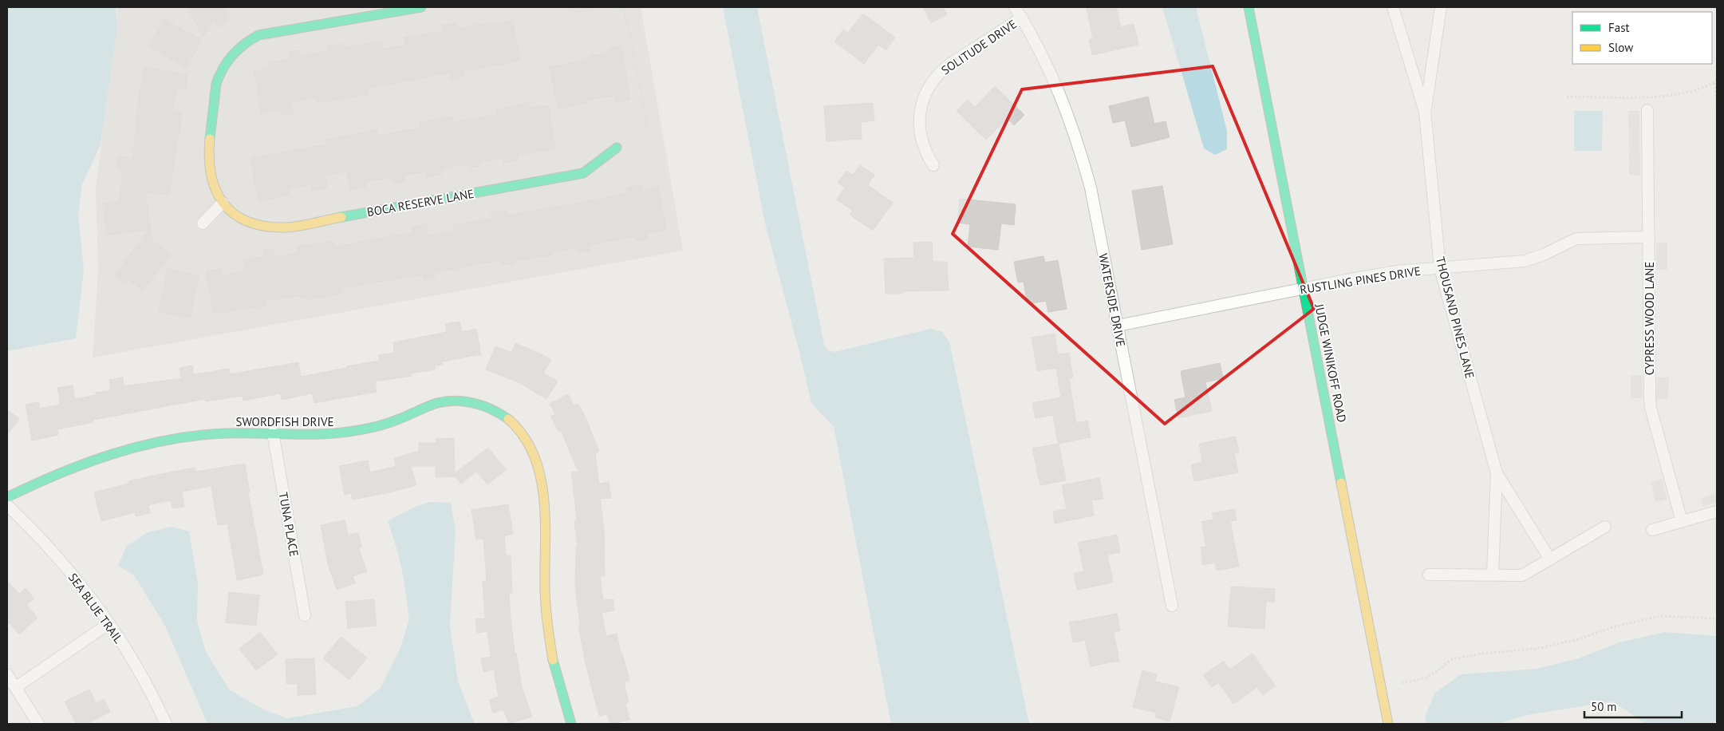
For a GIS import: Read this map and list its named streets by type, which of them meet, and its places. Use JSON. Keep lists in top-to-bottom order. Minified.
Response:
{"streets":{"street":["SOLITUDE DRIVE","BOCA RESERVE LANE","RUSTLING PINES DRIVE","WATERSIDE DRIVE","THOUSAND PINES LANE","CYPRESS WOOD LANE","JUDGE WINIKOFF ROAD","SWORDFISH DRIVE","TUNA PLACE","SEA BLUE TRAIL"]},"crossings":[["SOLITUDE DRIVE","WATERSIDE DRIVE"],["RUSTLING PINES DRIVE","WATERSIDE DRIVE"],["RUSTLING PINES DRIVE","THOUSAND PINES LANE"],["RUSTLING PINES DRIVE","CYPRESS WOOD LANE"],["RUSTLING PINES DRIVE","JUDGE WINIKOFF ROAD"],["SWORDFISH DRIVE","TUNA PLACE"]],"legend":["Fast","Slow"],"scale_bar":"50 m"}
